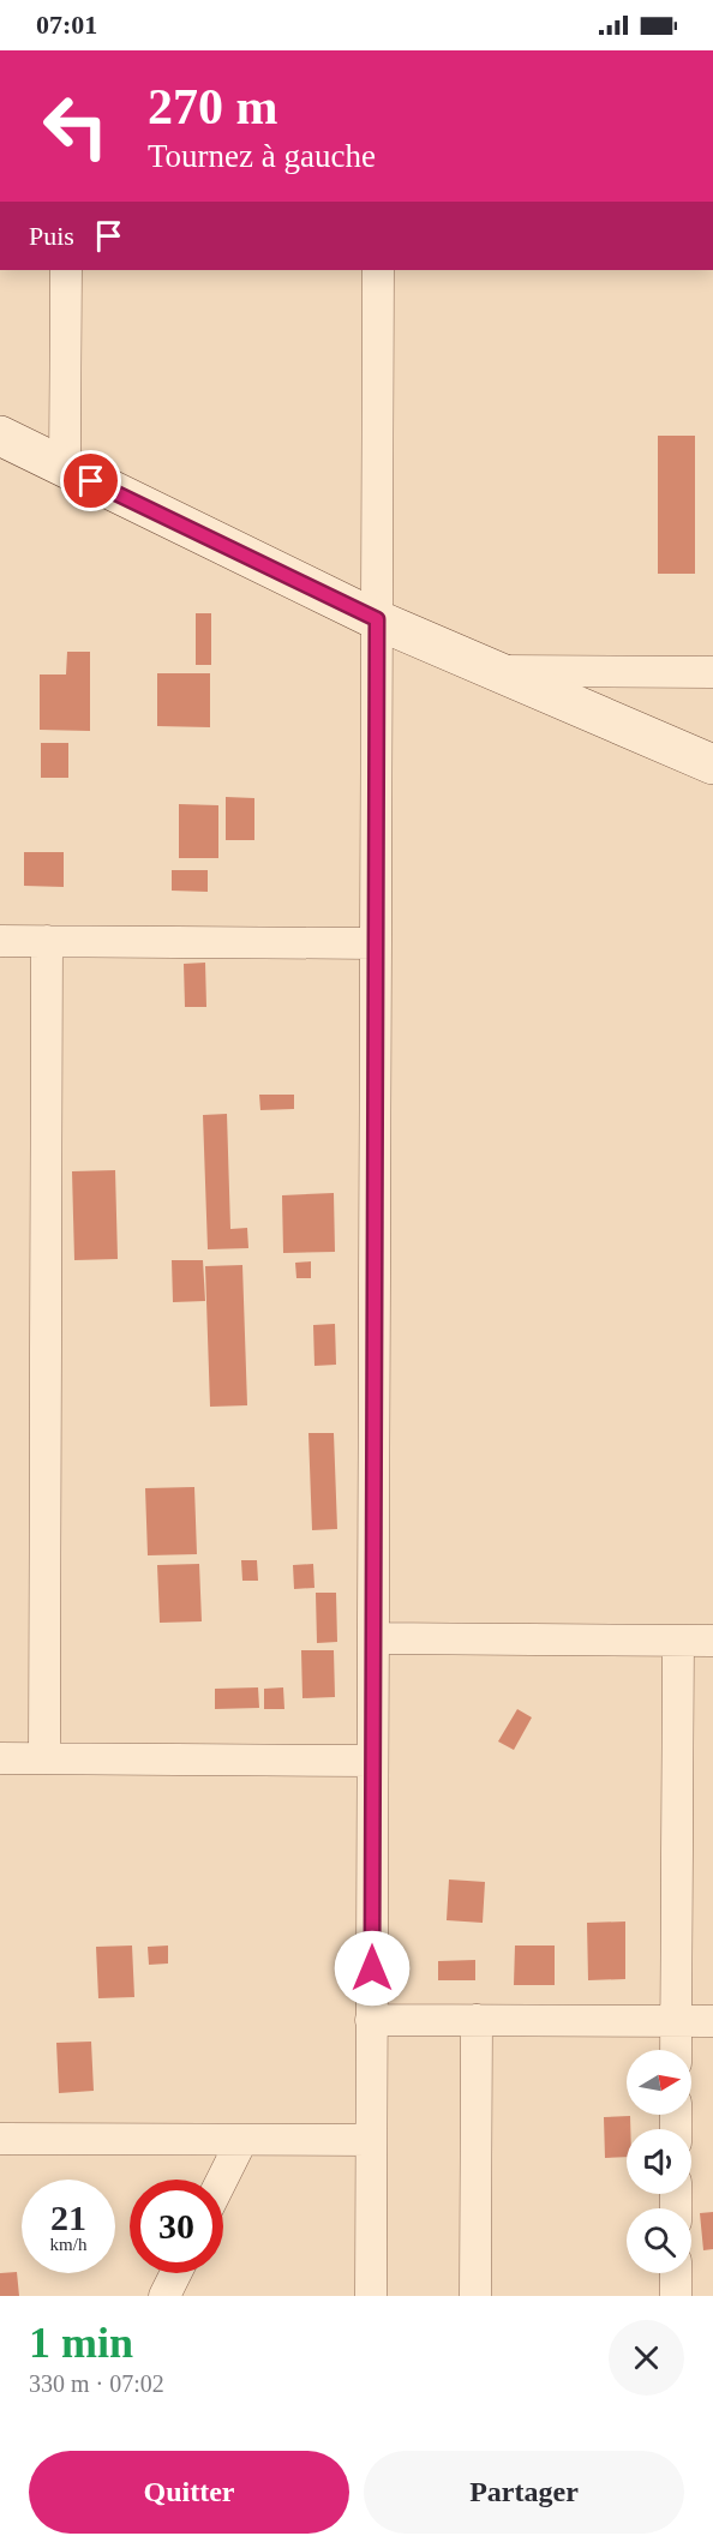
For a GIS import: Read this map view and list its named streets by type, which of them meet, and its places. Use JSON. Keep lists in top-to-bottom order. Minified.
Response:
{"north":"right","page":{"status":"07:01","turn":["270 m","Tournez à gauche"],"then":"Puis","speed":"21 km/h","limit":"30","heading":["1 min","330 m · 07:02"],"buttons":["Quitter","Partager"]}}
